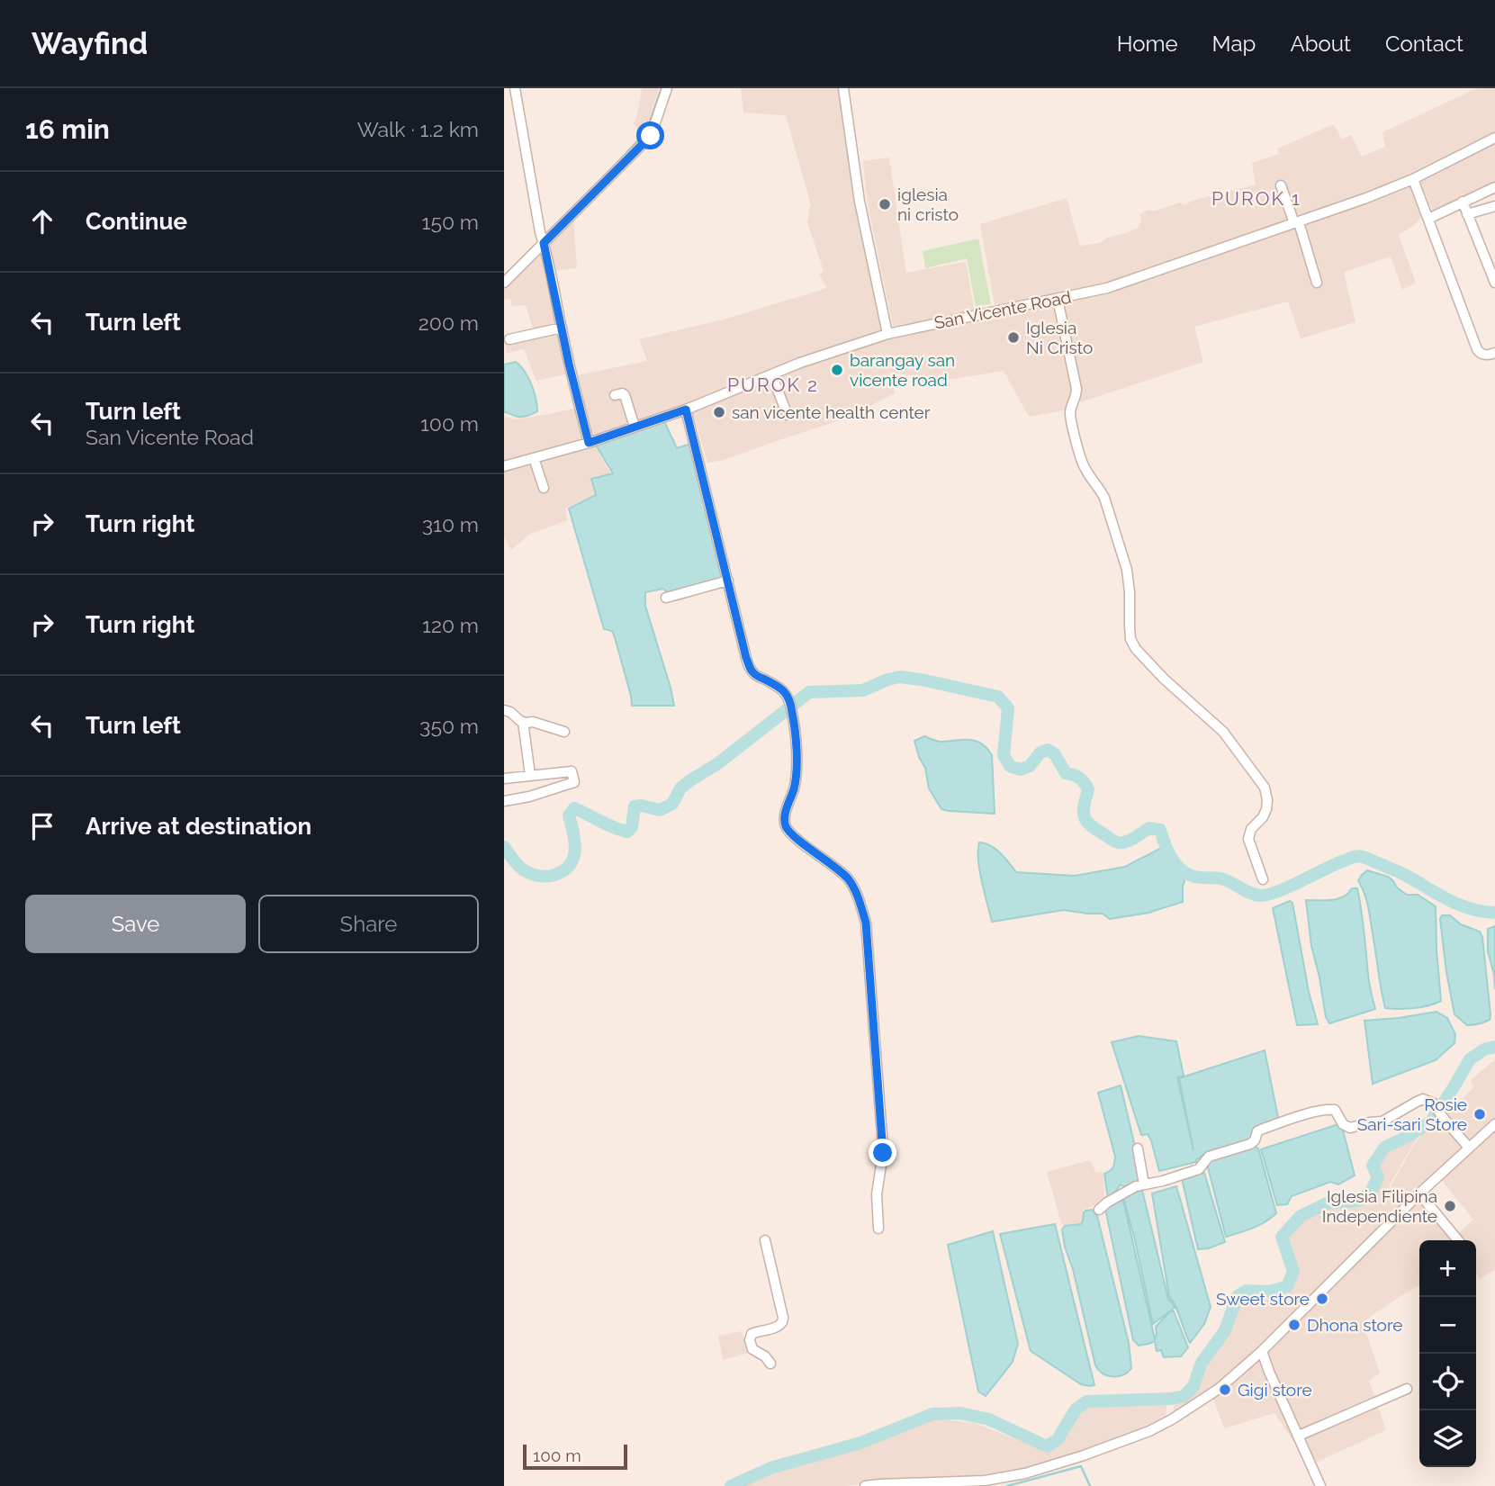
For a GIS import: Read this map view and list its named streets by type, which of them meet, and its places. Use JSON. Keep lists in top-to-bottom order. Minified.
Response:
{"streets":{"street":["San Vicente Road"]},"districts":["PUROK 1","PUROK 2"],"places":["iglesia ni cristo","Iglesia Ni Cristo","barangay san vicente road","san vicente health center","Rosie Sari-sari Store","Iglesia Filipina Independiente","Sweet store","Dhona store","Gigi store"],"scale_bar":"100 m","page":{"header":"Wayfind","nav":["Home","Map","About","Contact"],"heading":["16 min","Walk · 1.2 km"],"list":[["Continue","150 m"],["Turn left","200 m"],["Turn left","San Vicente Road","100 m"],["Turn right","310 m"],["Turn right","120 m"],["Turn left","350 m"],"Arrive at destination"],"buttons":["Save","Share"],"map_buttons":["+","−"],"scale":"100 m"}}
